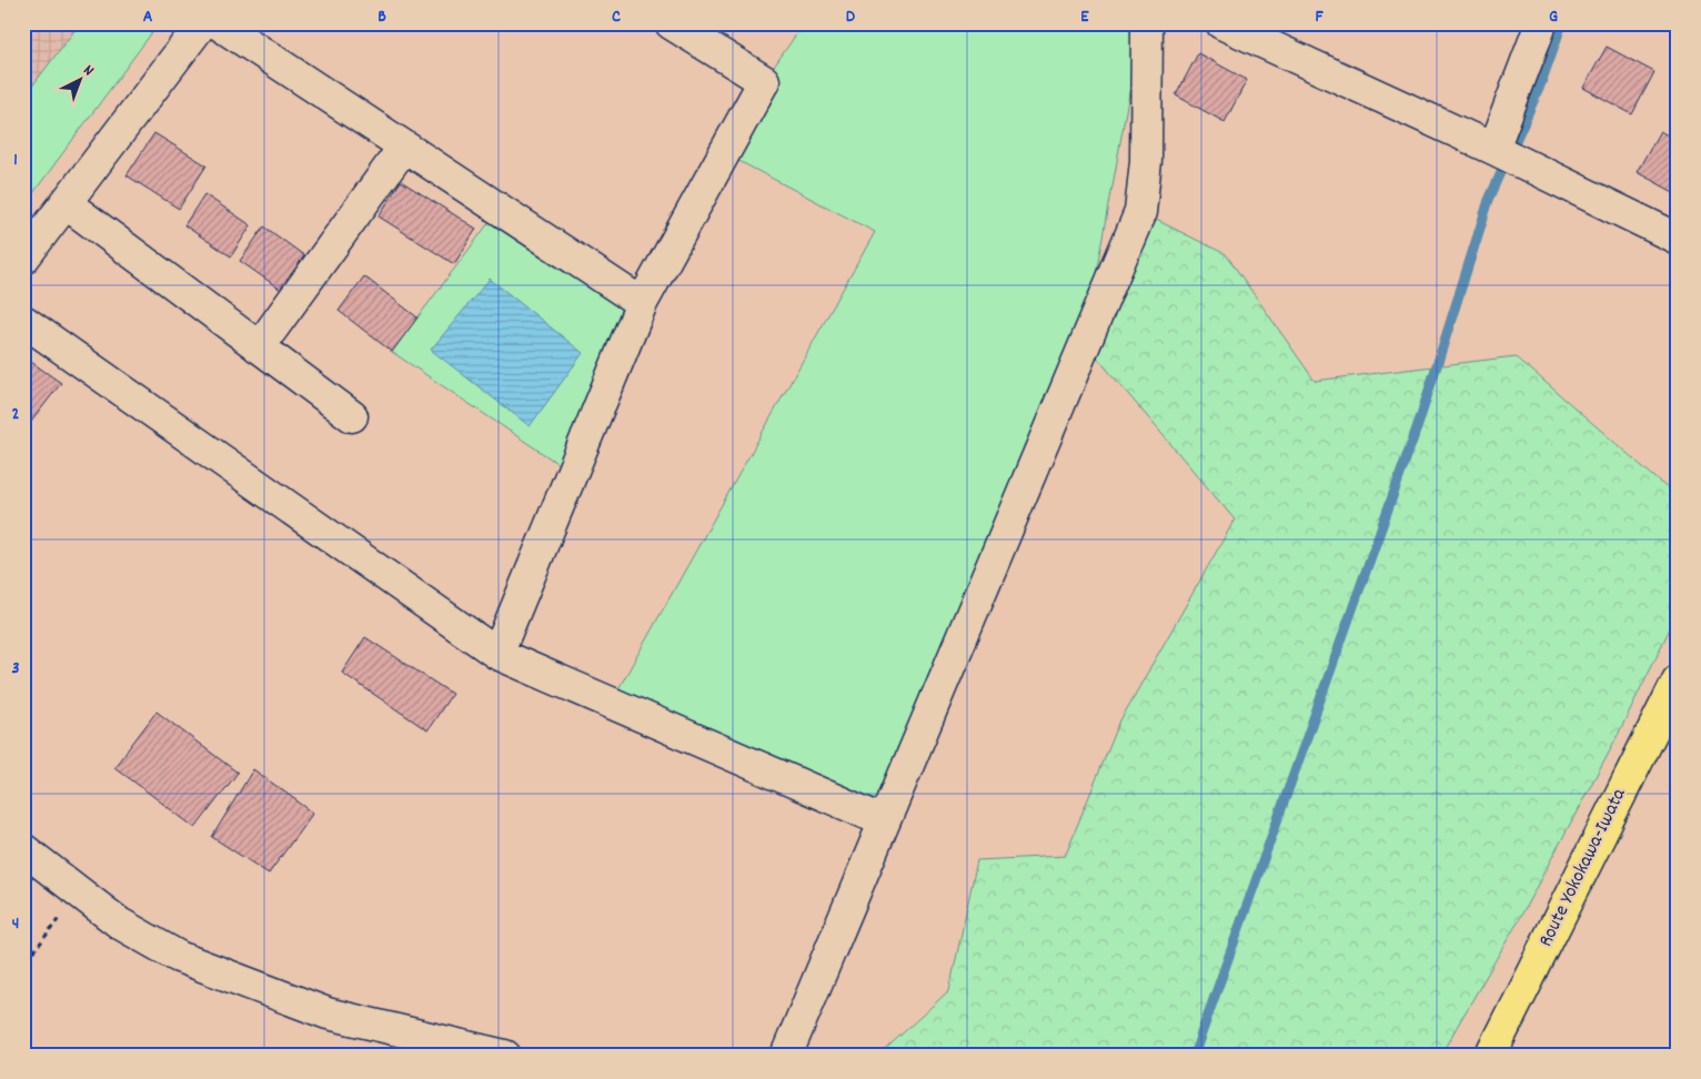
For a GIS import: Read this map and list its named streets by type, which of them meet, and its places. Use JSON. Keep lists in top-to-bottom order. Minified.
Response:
{"streets":{"main road":["Route Yokokawa-Iwata"]},"north":"top right","grid":{"columns":["A","B","C","D","E","F","G"],"rows":["1","2","3","4"]}}
